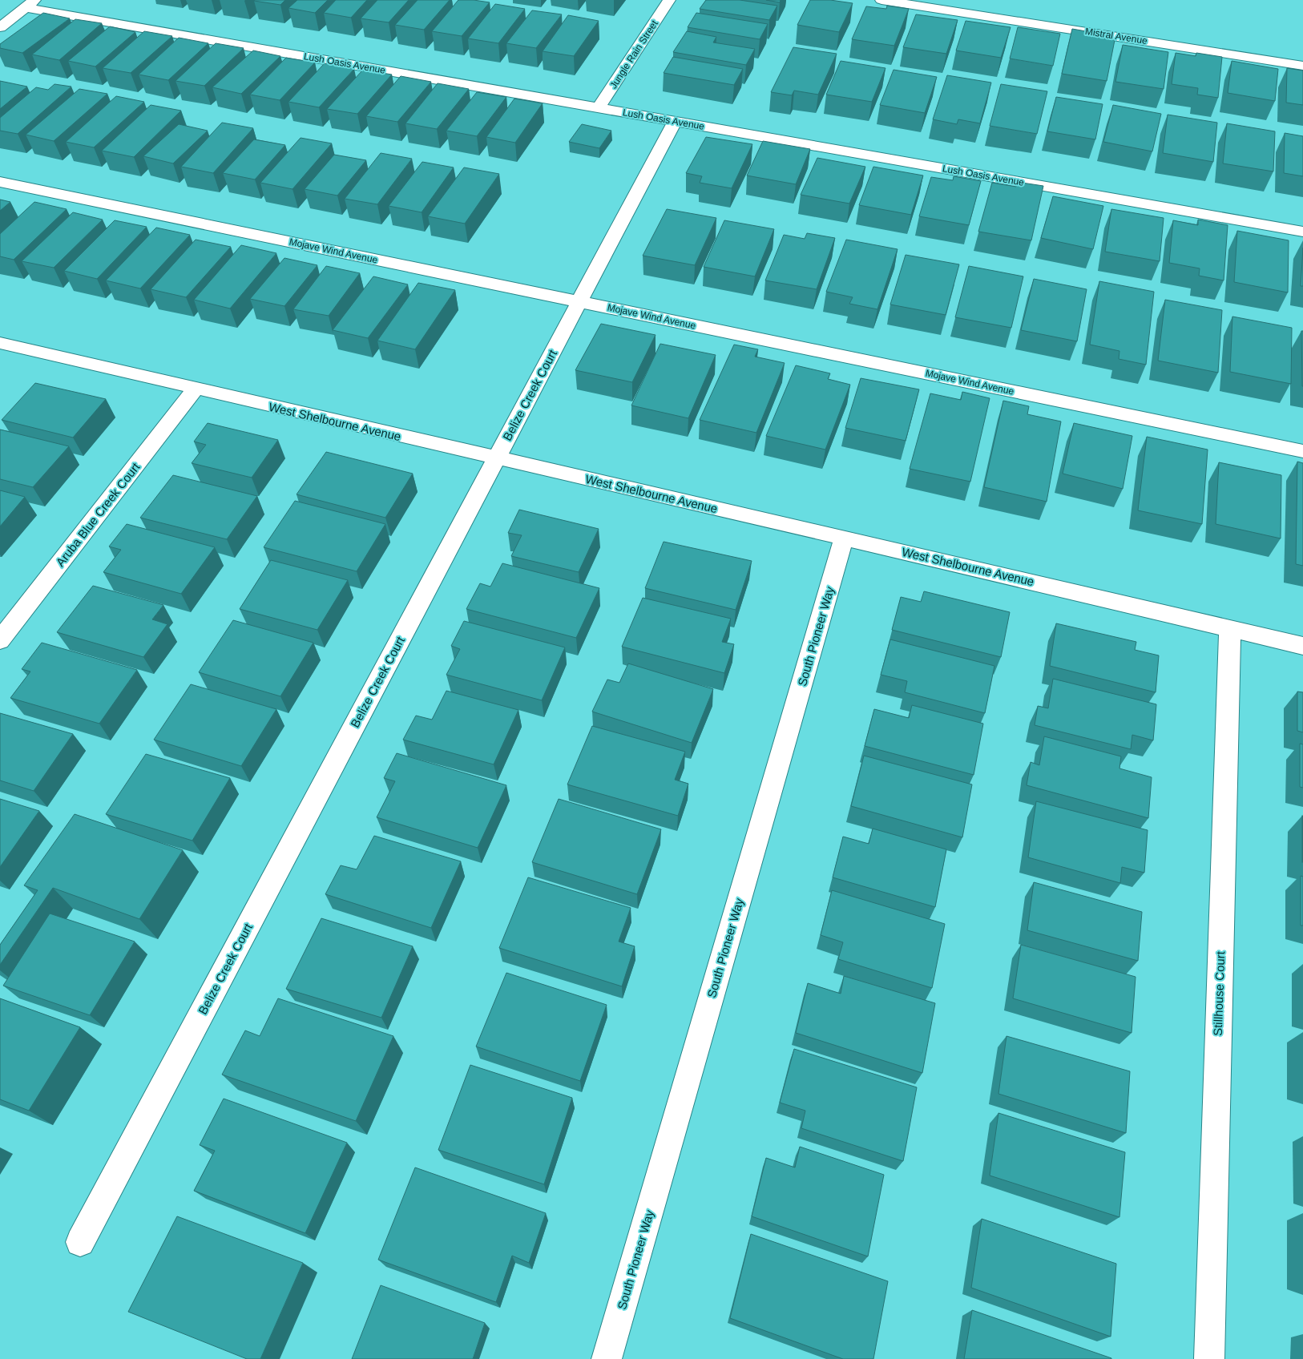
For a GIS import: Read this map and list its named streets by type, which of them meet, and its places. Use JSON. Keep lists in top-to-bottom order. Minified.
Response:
{"streets":{"street":["Mistral Avenue","Jungle Rain Street","Lush Oasis Avenue","Mojave Wind Avenue","Belize Creek Court","West Shelbourne Avenue","Aruba Blue Creek Court","South Pioneer Way","Stillhouse Court"]},"crossings":[["Jungle Rain Street","Lush Oasis Avenue"],["Lush Oasis Avenue","Belize Creek Court"],["Mojave Wind Avenue","Belize Creek Court"],["Belize Creek Court","West Shelbourne Avenue"],["West Shelbourne Avenue","Aruba Blue Creek Court"],["West Shelbourne Avenue","South Pioneer Way"],["West Shelbourne Avenue","Stillhouse Court"]]}
